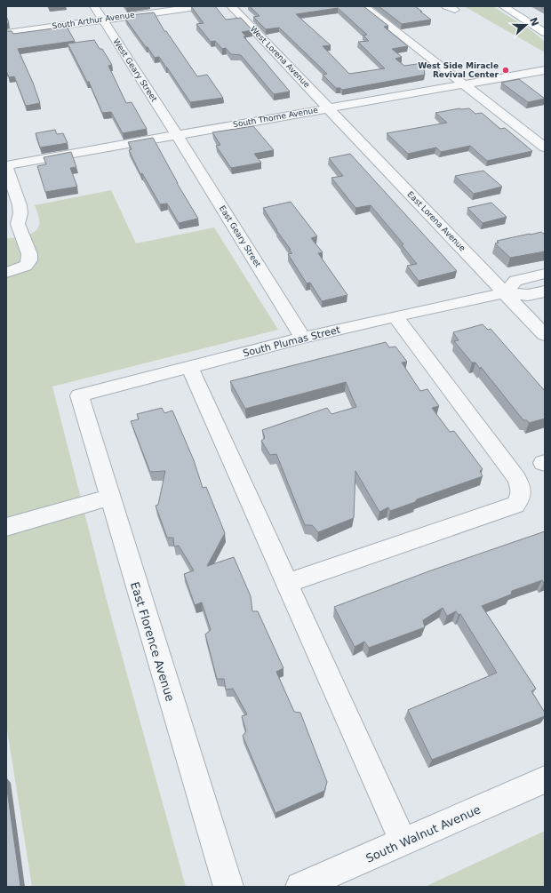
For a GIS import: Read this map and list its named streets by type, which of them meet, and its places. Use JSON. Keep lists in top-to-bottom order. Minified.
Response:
{"streets":{"street":["South Arthur Avenue","West Lorena Avenue","West Geary Street","South Thorne Avenue","East Lorena Avenue","East Geary Street","South Plumas Street","East Florence Avenue","South Walnut Avenue"]},"crossings":[["South Arthur Avenue","West Geary Street"],["West Lorena Avenue","South Thorne Avenue"],["West Lorena Avenue","East Lorena Avenue"],["West Geary Street","South Thorne Avenue"],["West Geary Street","East Geary Street"],["South Thorne Avenue","East Lorena Avenue"],["South Thorne Avenue","East Geary Street"],["East Lorena Avenue","South Plumas Street"],["East Geary Street","South Plumas Street"],["South Plumas Street","East Florence Avenue"]],"places":["West Side Miracle Revival Center"],"north":"right"}
